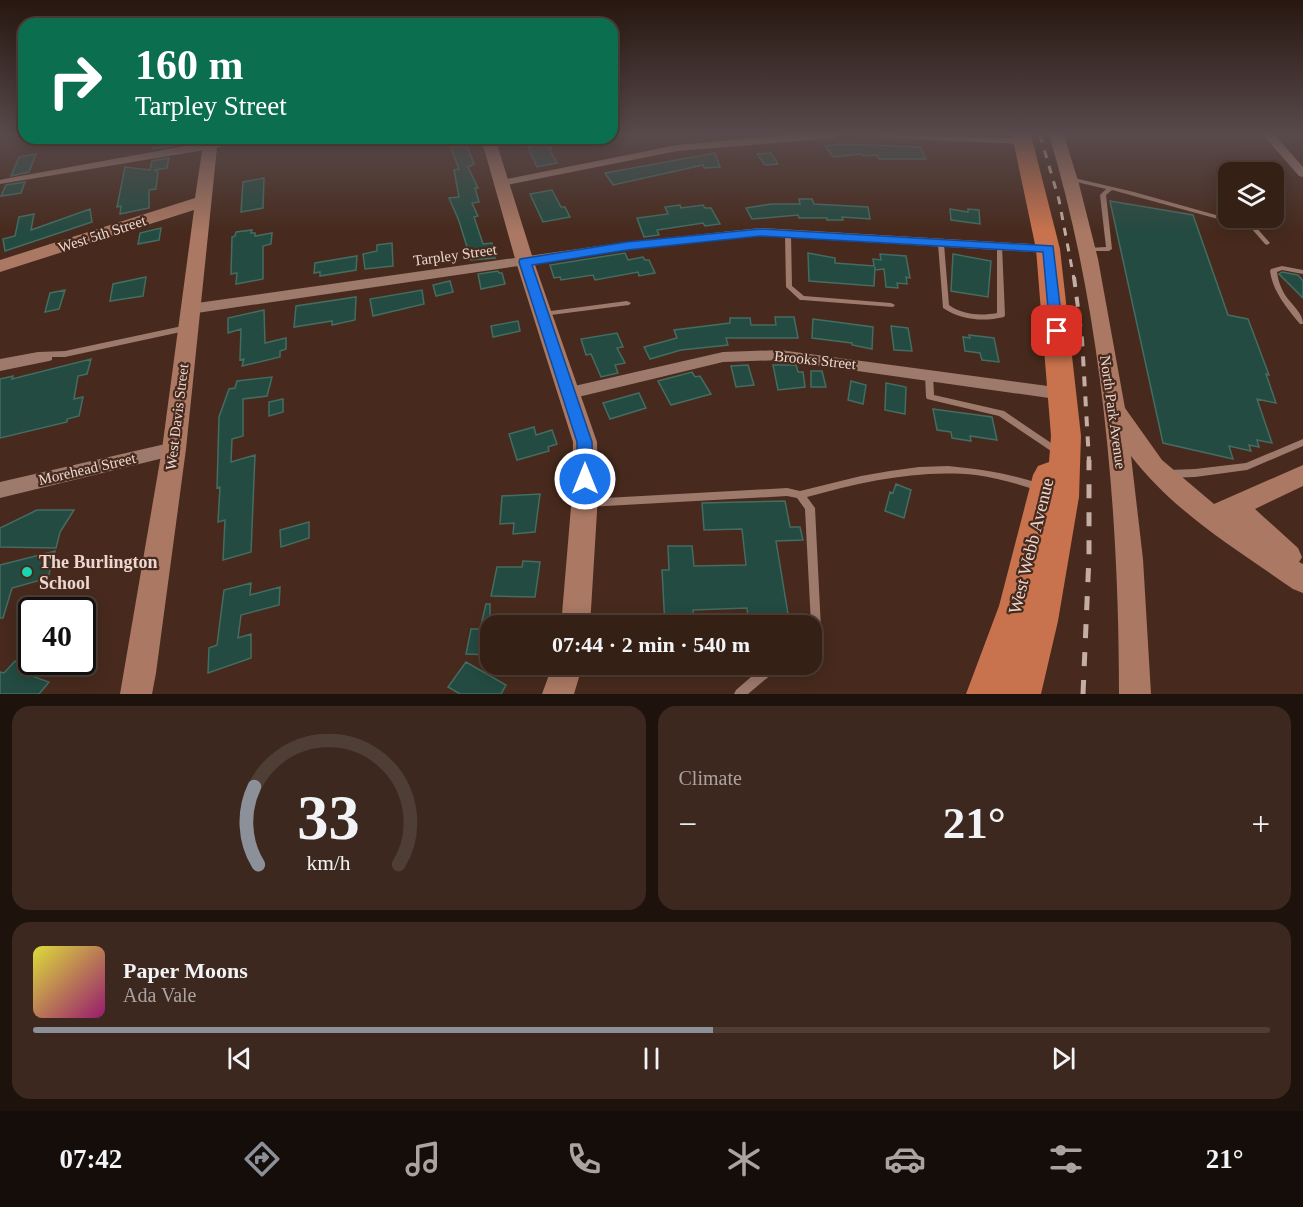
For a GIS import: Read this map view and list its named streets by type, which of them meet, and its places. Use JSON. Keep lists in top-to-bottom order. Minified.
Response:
{"streets":{"highway":["West Webb Avenue"],"street":["West 5th Street","Tarpley Street","Brooks Street","North Park Avenue","West Davis Street","Morehead Street"]},"crossings":[["West 5th Street","West Davis Street"],["Tarpley Street","West Davis Street"],["Tarpley Street","West Webb Avenue"],["Brooks Street","West Webb Avenue"],["West Davis Street","Morehead Street"]],"places":["The Burlington School"],"page":{"turn":["160 m","Tarpley Street"],"limit":"40","trip":"07:44 · 2 min · 540 m","tile":"Climate","heat":["−","21°","+"],"song":["Paper Moons","Ada Vale"],"tabs":["07:42","21°"],"gauge":["33","km/h"]}}
